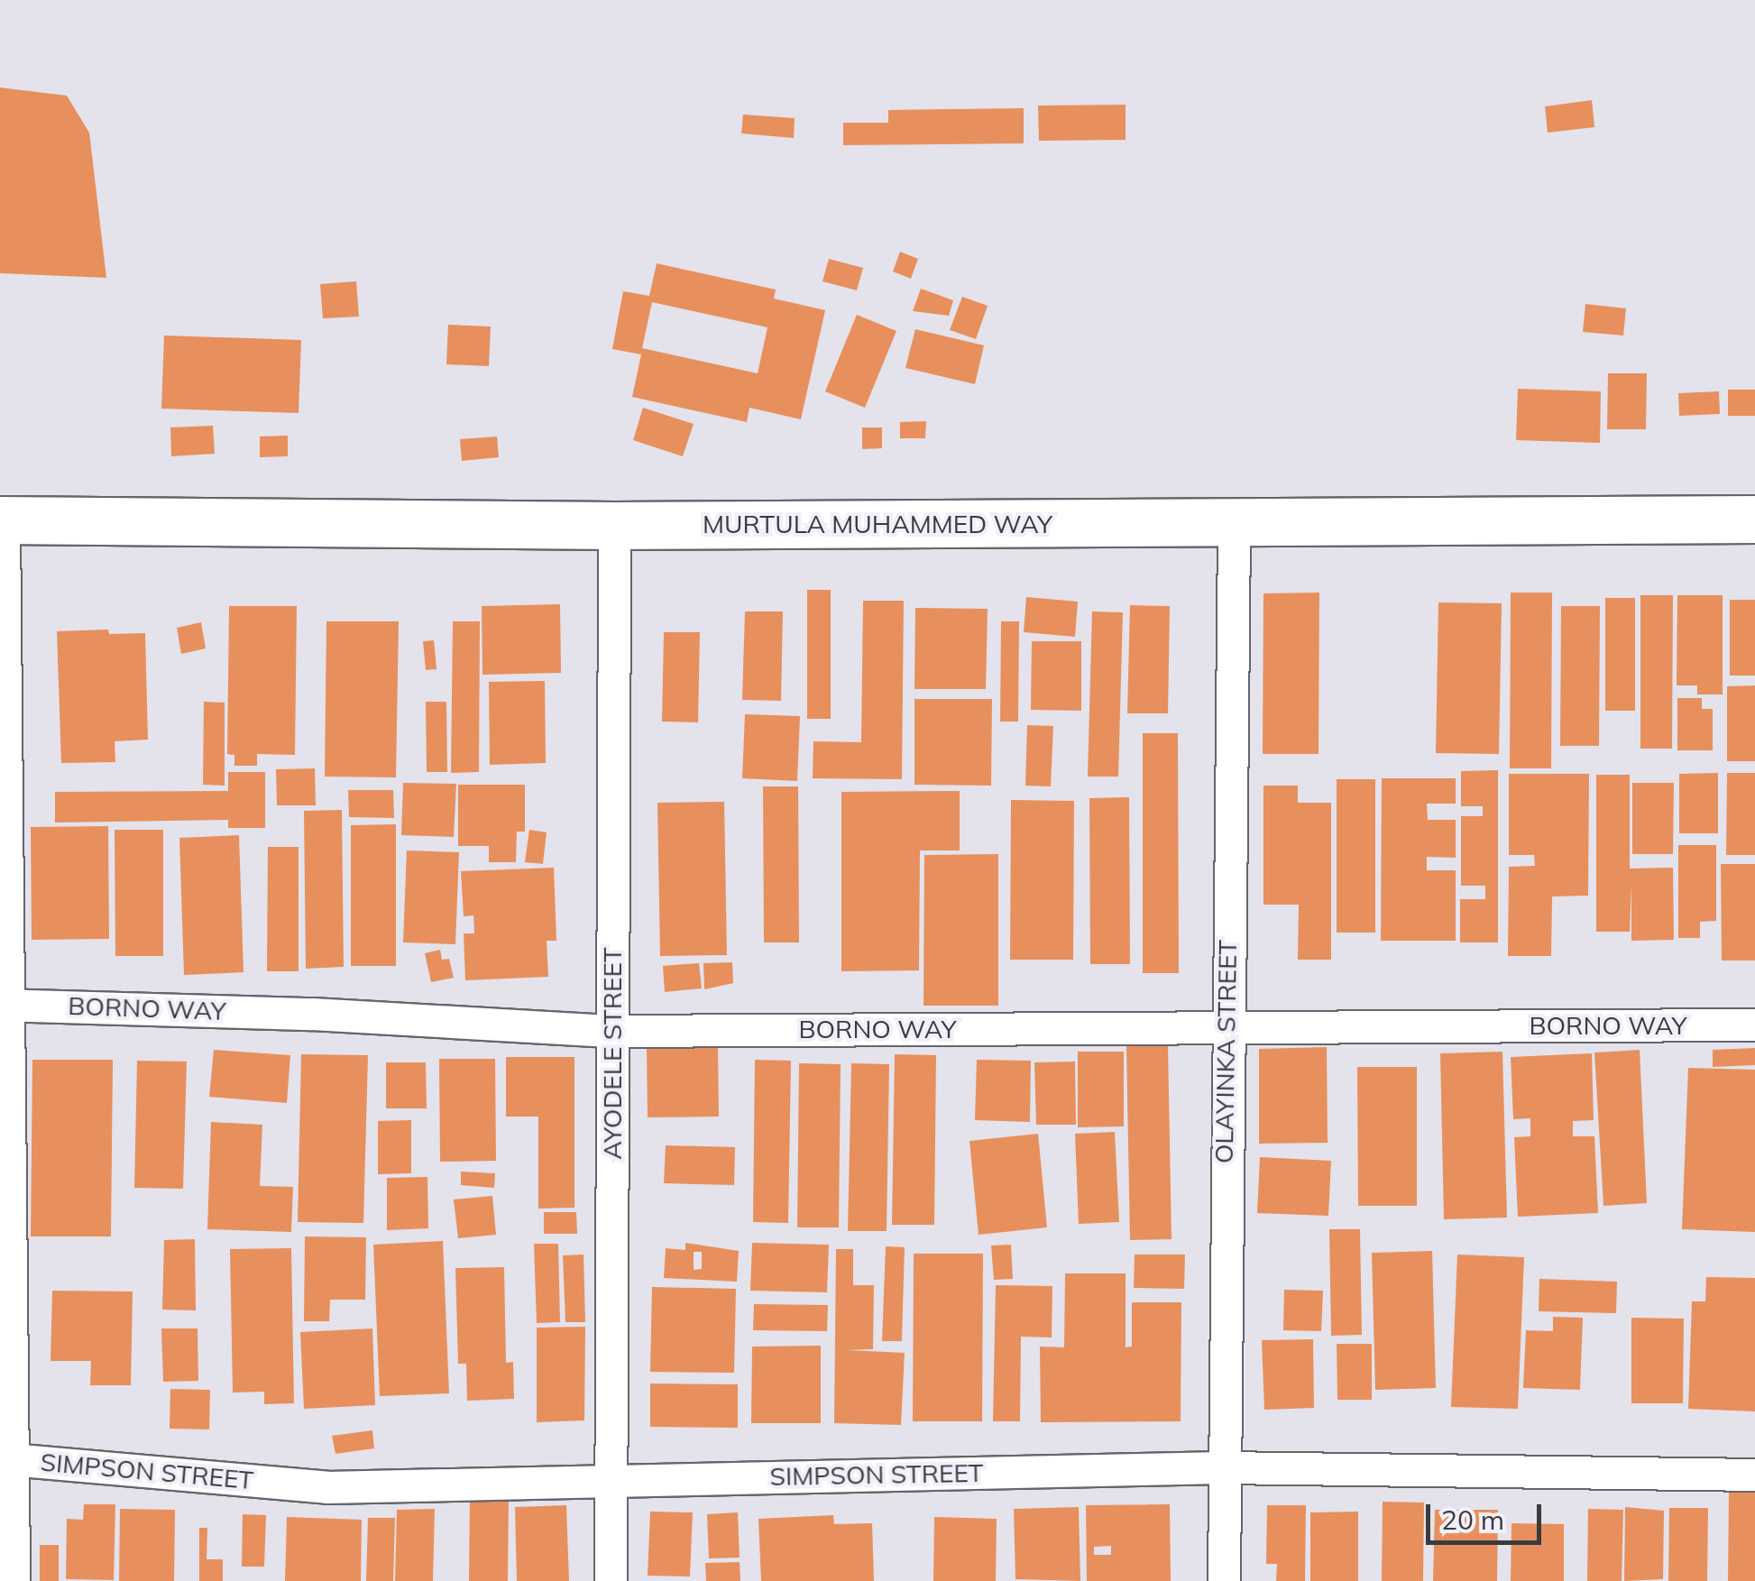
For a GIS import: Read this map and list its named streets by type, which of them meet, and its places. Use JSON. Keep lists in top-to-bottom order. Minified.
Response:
{"streets":{"main road":["MURTULA MUHAMMED WAY"],"street":["BORNO WAY","OLAYINKA STREET","AYODELE STREET","SIMPSON STREET"]},"crossings":[["MURTULA MUHAMMED WAY","OLAYINKA STREET"],["MURTULA MUHAMMED WAY","AYODELE STREET"],["BORNO WAY","OLAYINKA STREET"],["BORNO WAY","AYODELE STREET"],["OLAYINKA STREET","SIMPSON STREET"],["AYODELE STREET","SIMPSON STREET"]],"scale_bar":"20 m"}
